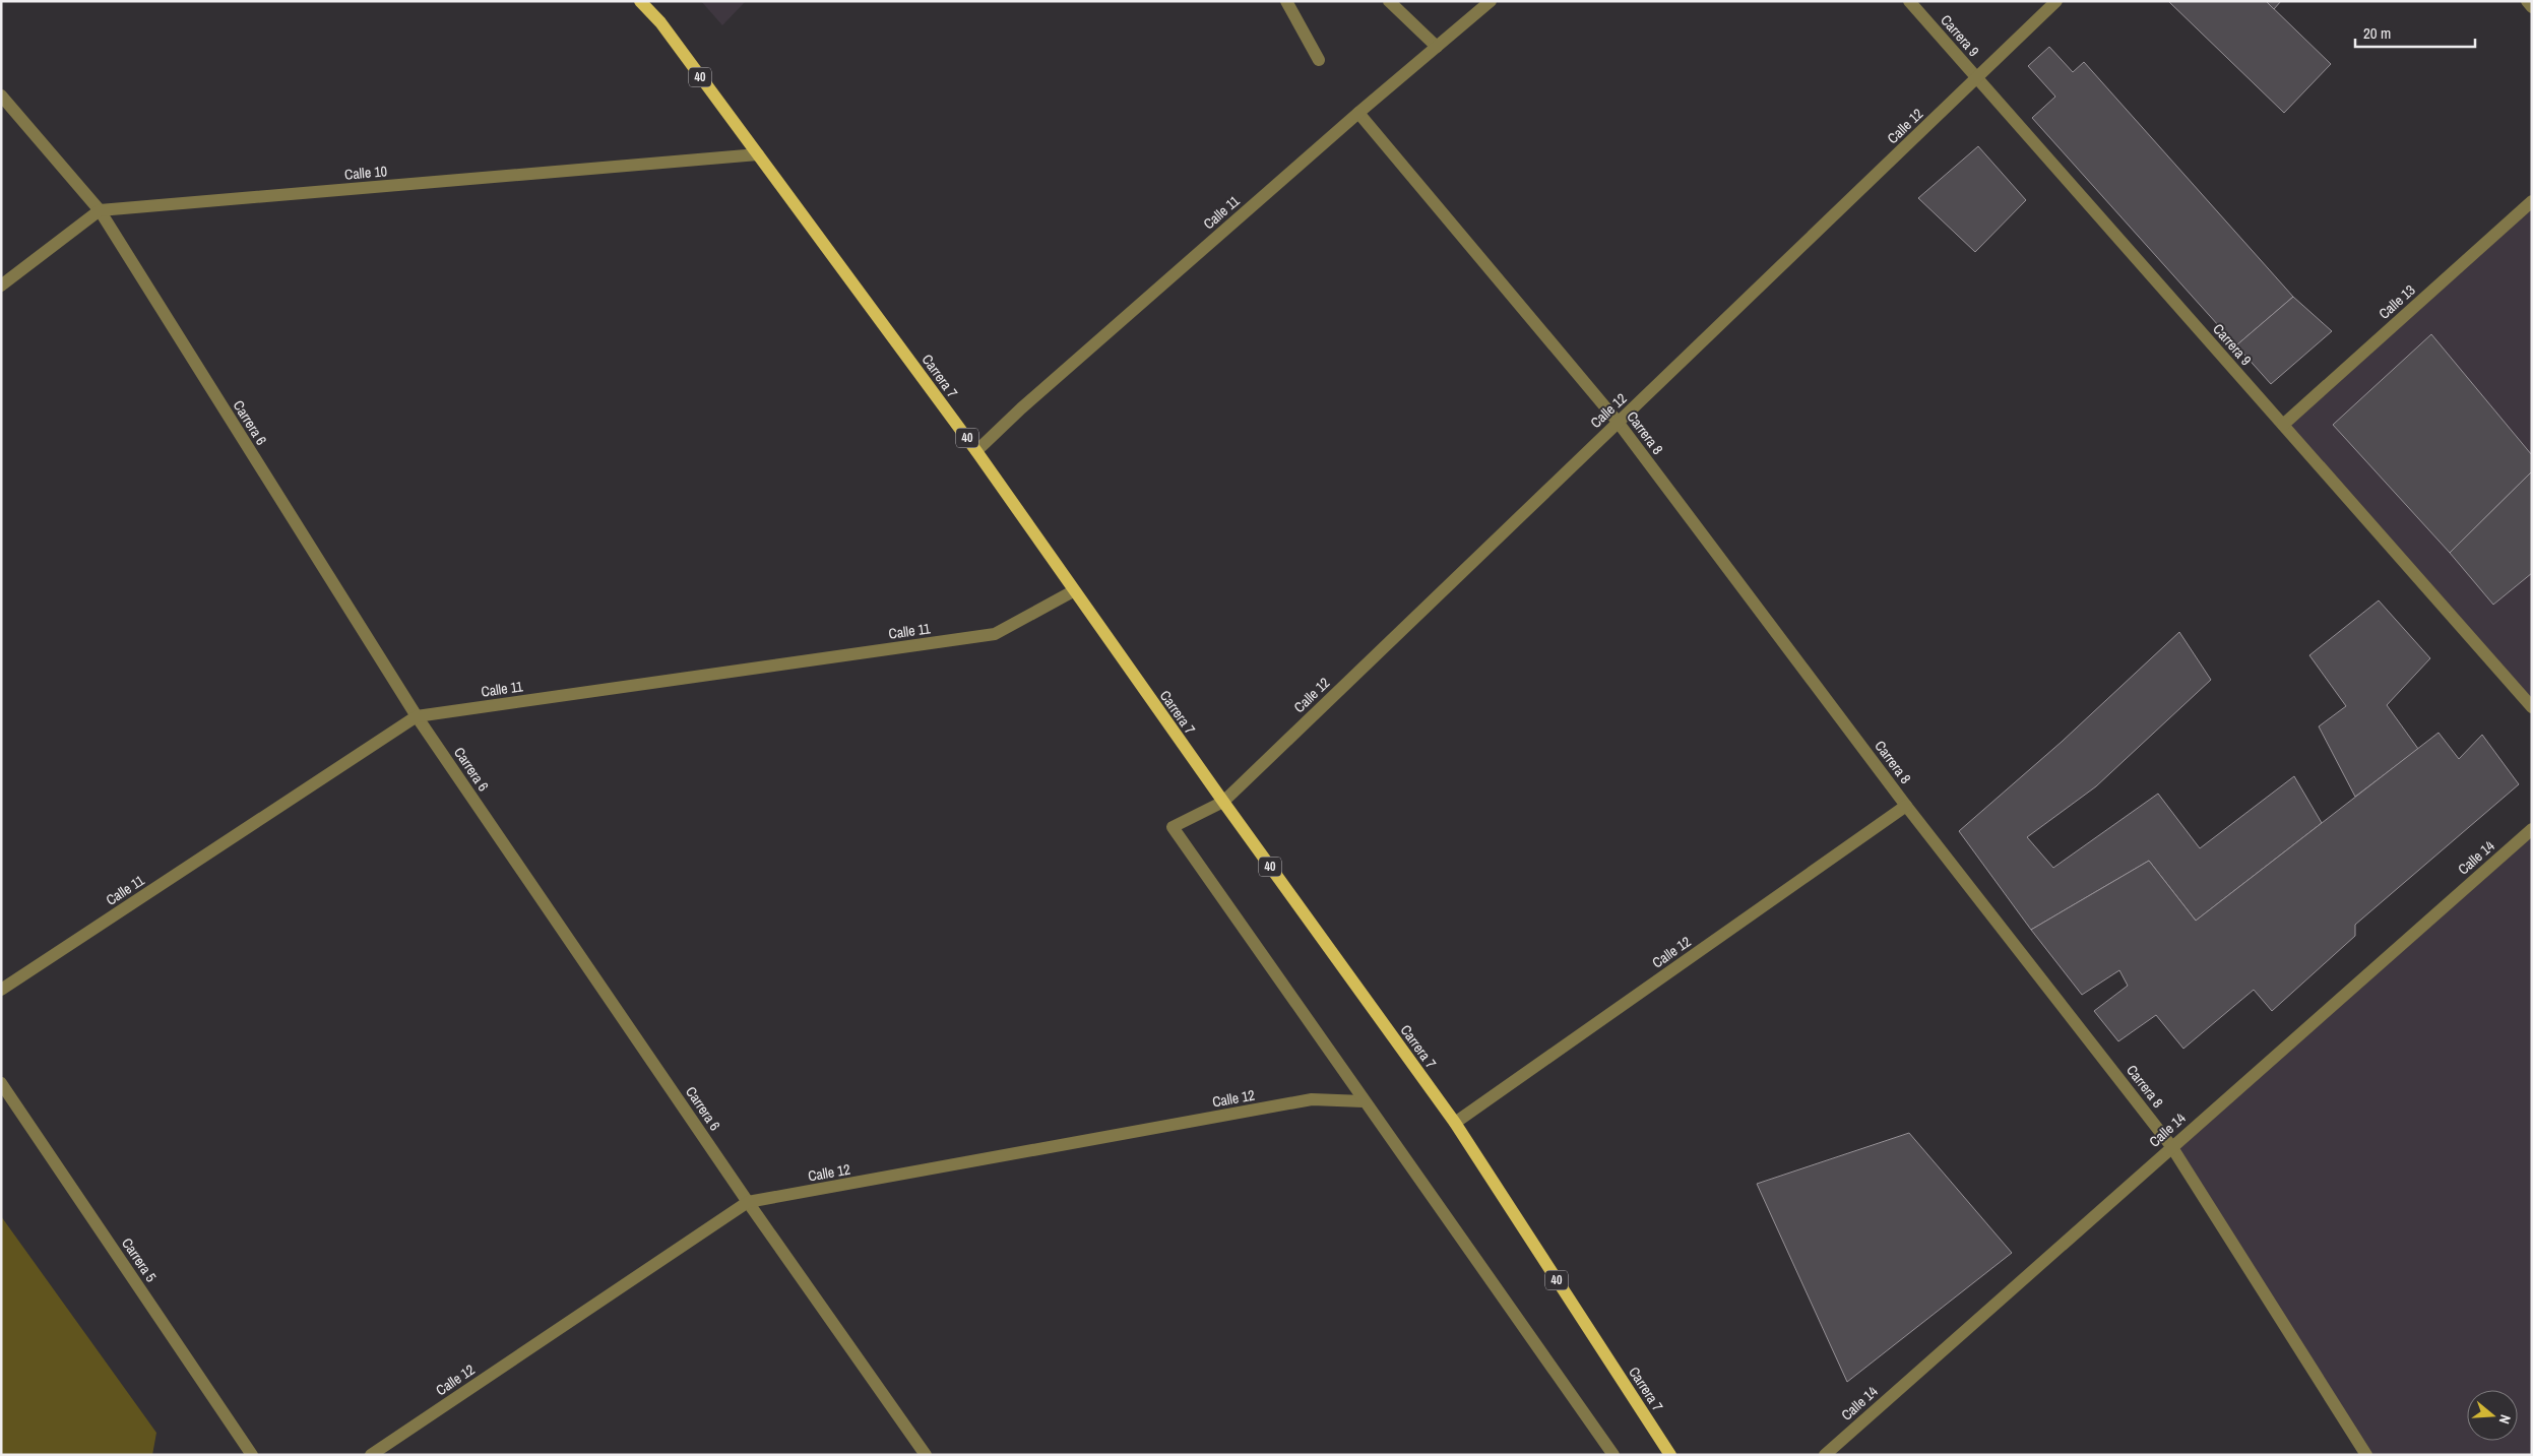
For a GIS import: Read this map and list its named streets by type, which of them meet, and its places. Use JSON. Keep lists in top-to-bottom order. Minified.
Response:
{"streets":{"main road":["40","Carrera 7"],"street":["Carrera 9","Calle 12","Calle 10","Calle 11","Calle 13","Carrera 6","Carrera 8","Calle 14","Carrera 5"]},"crossings":[["Carrera 9","Calle 12"],["Carrera 9","Calle 13"],["Calle 12","Carrera 7"],["Calle 12","Carrera 6"],["Calle 12","Carrera 8"],["Calle 10","Carrera 7"],["Calle 10","Carrera 6"],["Calle 11","Carrera 7"],["Calle 11","Carrera 6"],["Calle 11","Carrera 8"],["Carrera 8","Calle 14"]],"scale_bar":"20 m","north":"right"}
